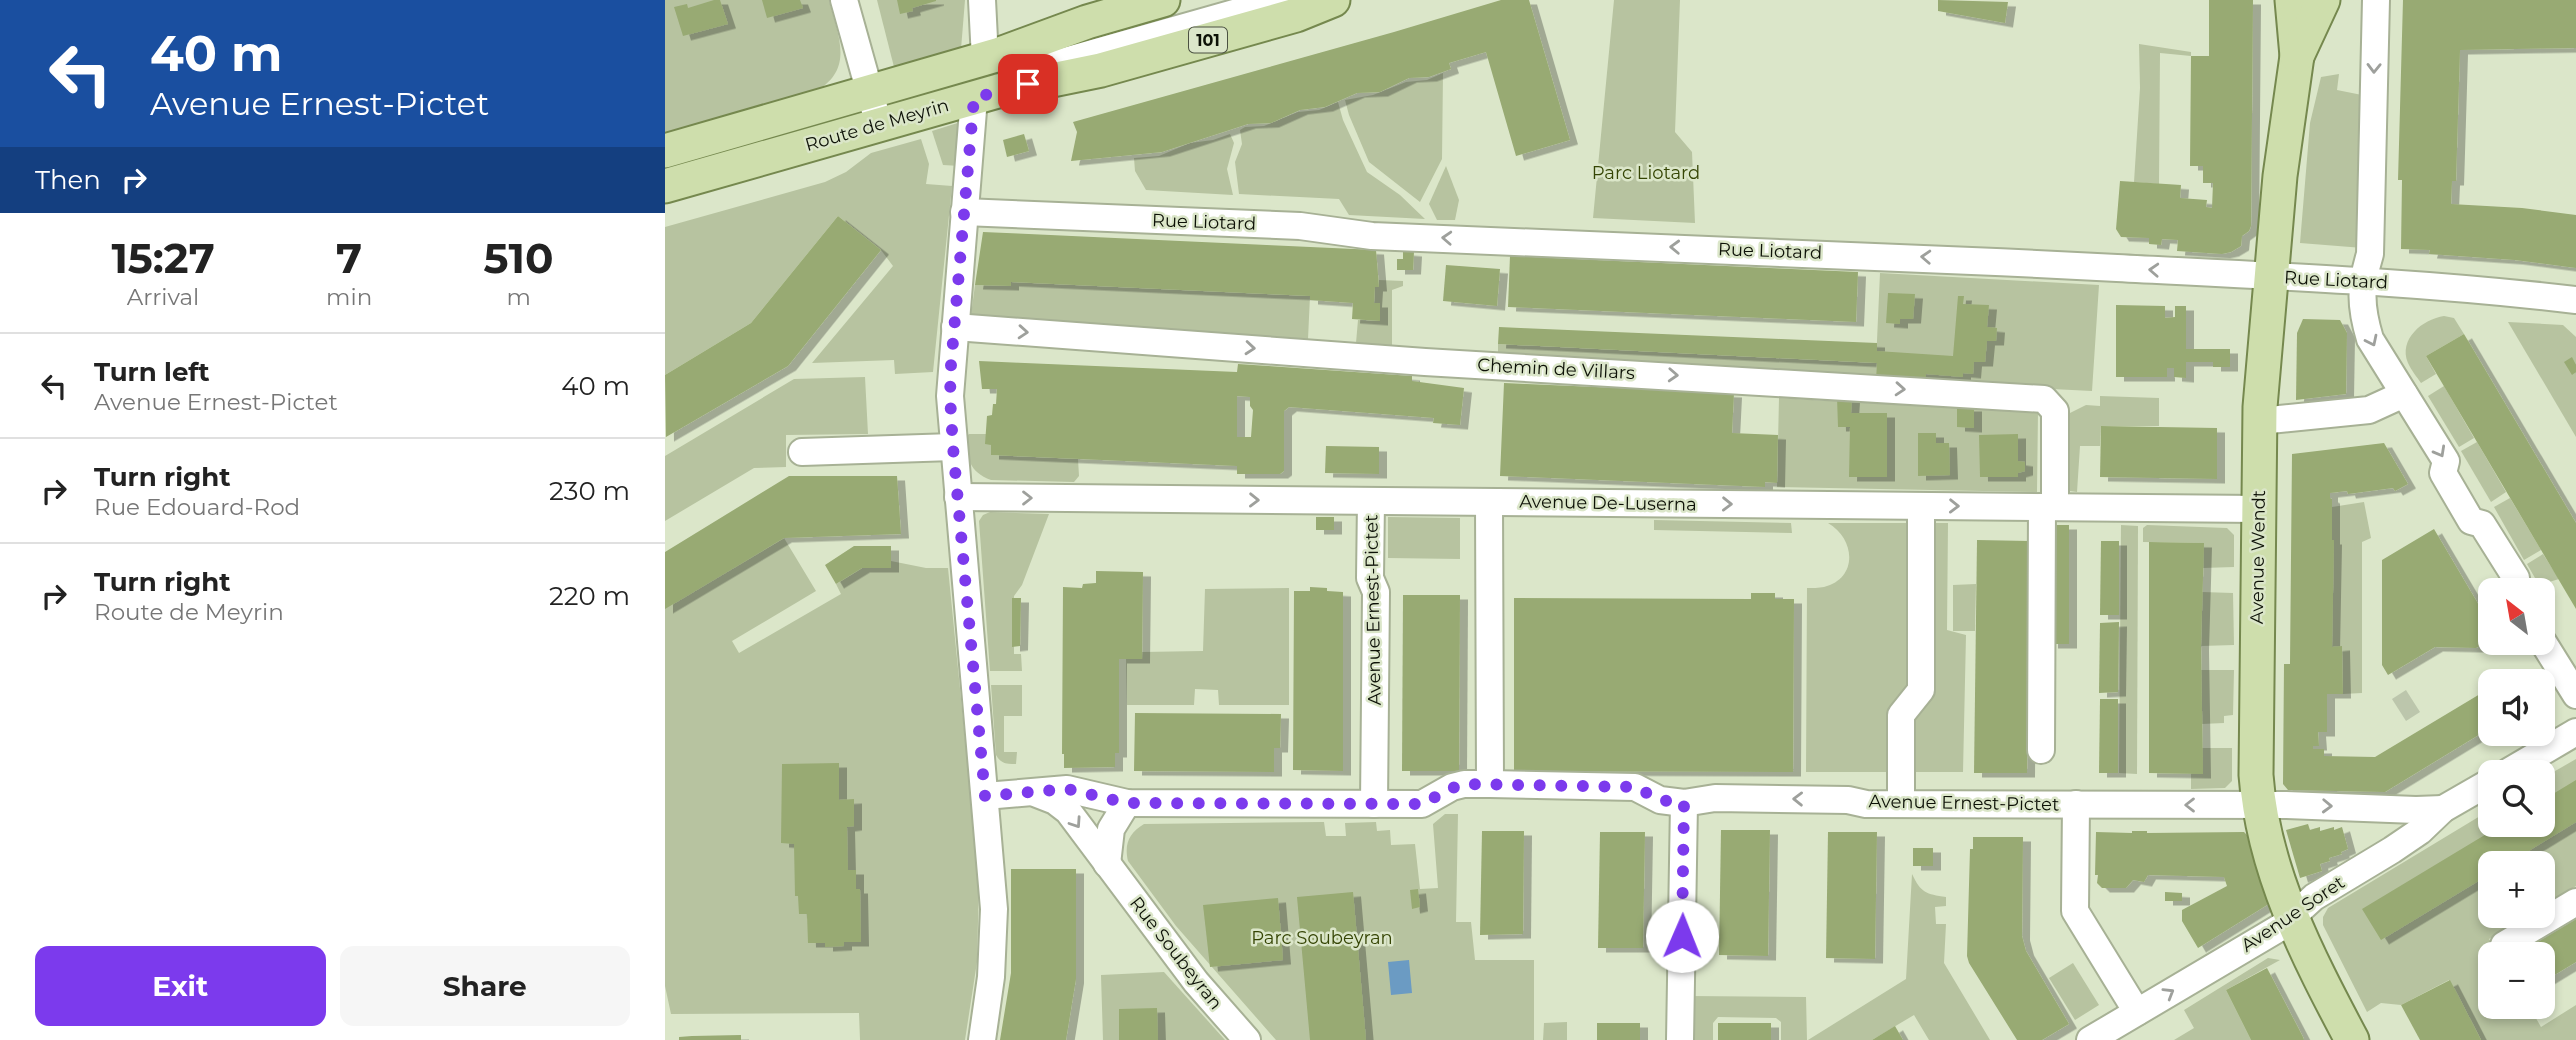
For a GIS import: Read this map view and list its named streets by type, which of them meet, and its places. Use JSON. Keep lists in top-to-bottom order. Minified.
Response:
{"streets":{"main road":["101","Route de Meyrin","Avenue Wendt"],"street":["Rue Liotard","Chemin de Villars","Avenue De-Luserna","Avenue Ernest-Pictet","Avenue Soret","Rue Soubeyran"]},"crossings":[["Rue Liotard","Avenue Wendt"],["Chemin de Villars","Avenue De-Luserna"],["Avenue De-Luserna","Avenue Wendt"],["Avenue De-Luserna","Avenue Ernest-Pictet"],["Avenue Wendt","Avenue Ernest-Pictet"],["Avenue Wendt","Avenue Soret"],["Avenue Ernest-Pictet","Avenue Soret"],["Avenue Ernest-Pictet","Rue Soubeyran"]],"one_way":["Chemin de Villars","Avenue De-Luserna","Avenue Soret"],"parks":["Parc Liotard","Parc Soubeyran"],"north":"top left","page":{"turn":["40 m","Avenue Ernest-Pictet"],"then":"Then","eta":["15:27","Arrival","7","min","510","m"],"list":[{"name":"Turn left","note":"Avenue Ernest-Pictet","value":"40 m"},{"name":"Turn right","note":"Rue Edouard-Rod","value":"230 m"},{"name":"Turn right","note":"Route de Meyrin","value":"220 m"}],"map_buttons":["+","−"],"buttons":["Exit","Share"]}}
